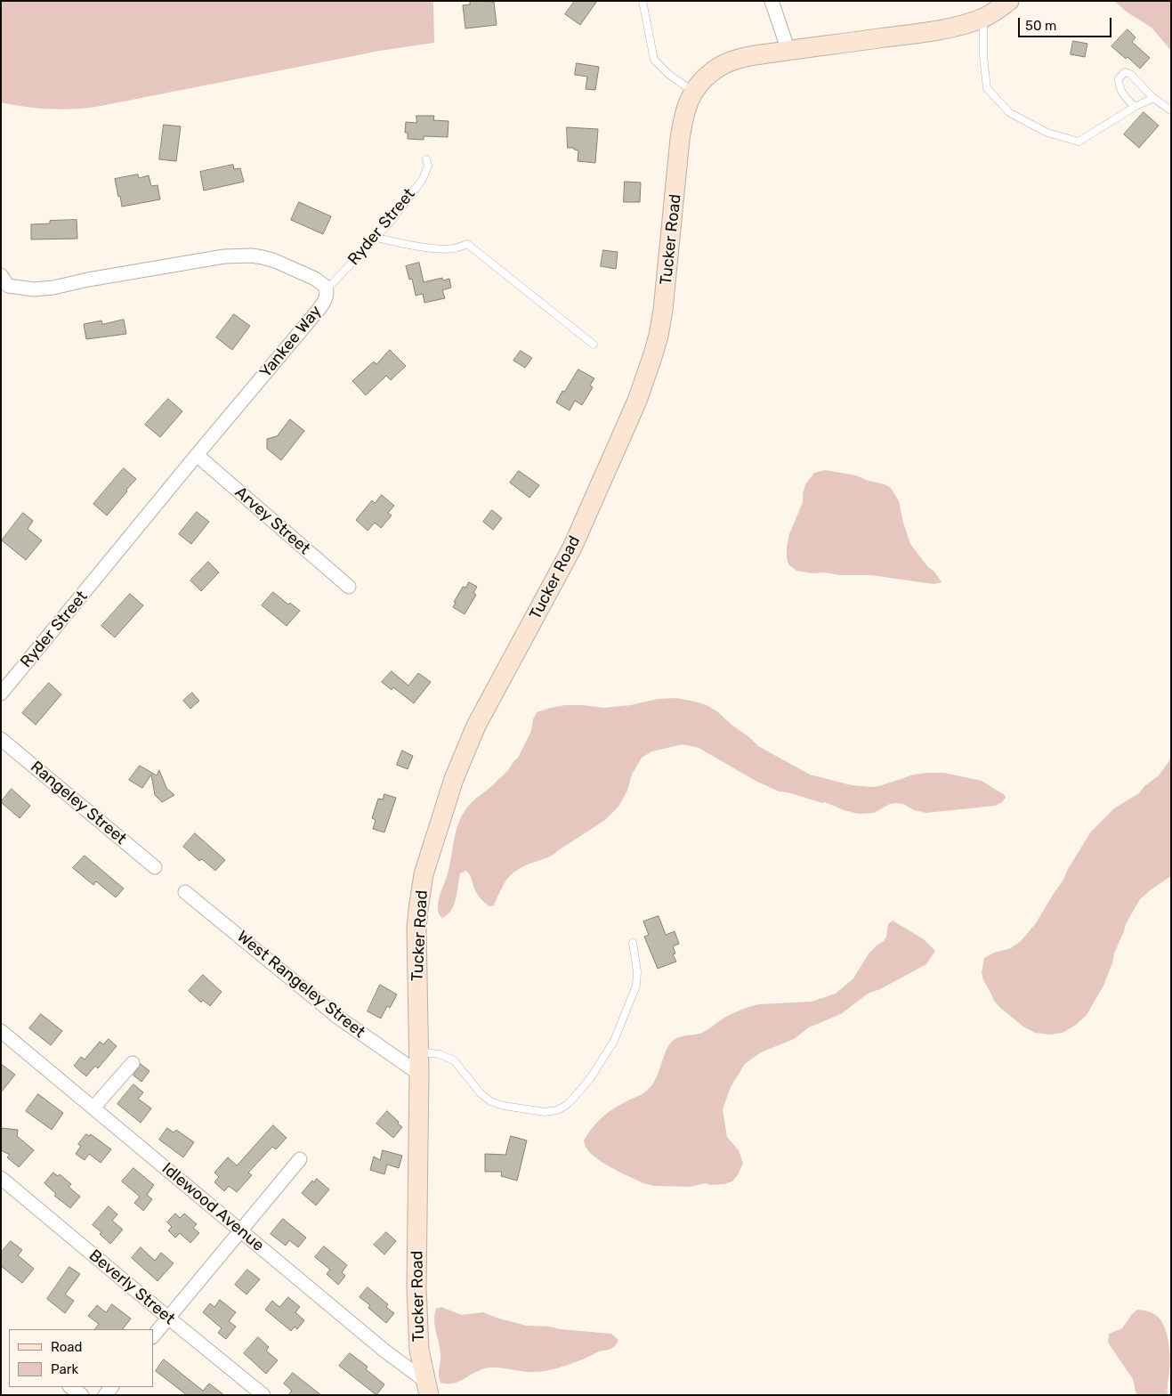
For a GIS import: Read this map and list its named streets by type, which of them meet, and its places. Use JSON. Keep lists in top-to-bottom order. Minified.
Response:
{"streets":{"main road":["Tucker Road"],"street":["Ryder Street","Yankee Way","Arvey Street","Rangeley Street","West Rangeley Street","Idlewood Avenue","Beverly Street"]},"crossings":[["Ryder Street","Yankee Way"],["Tucker Road","West Rangeley Street"],["Tucker Road","Idlewood Avenue"],["Yankee Way","Arvey Street"]],"legend":["Road","Park"],"scale_bar":"50 m"}
